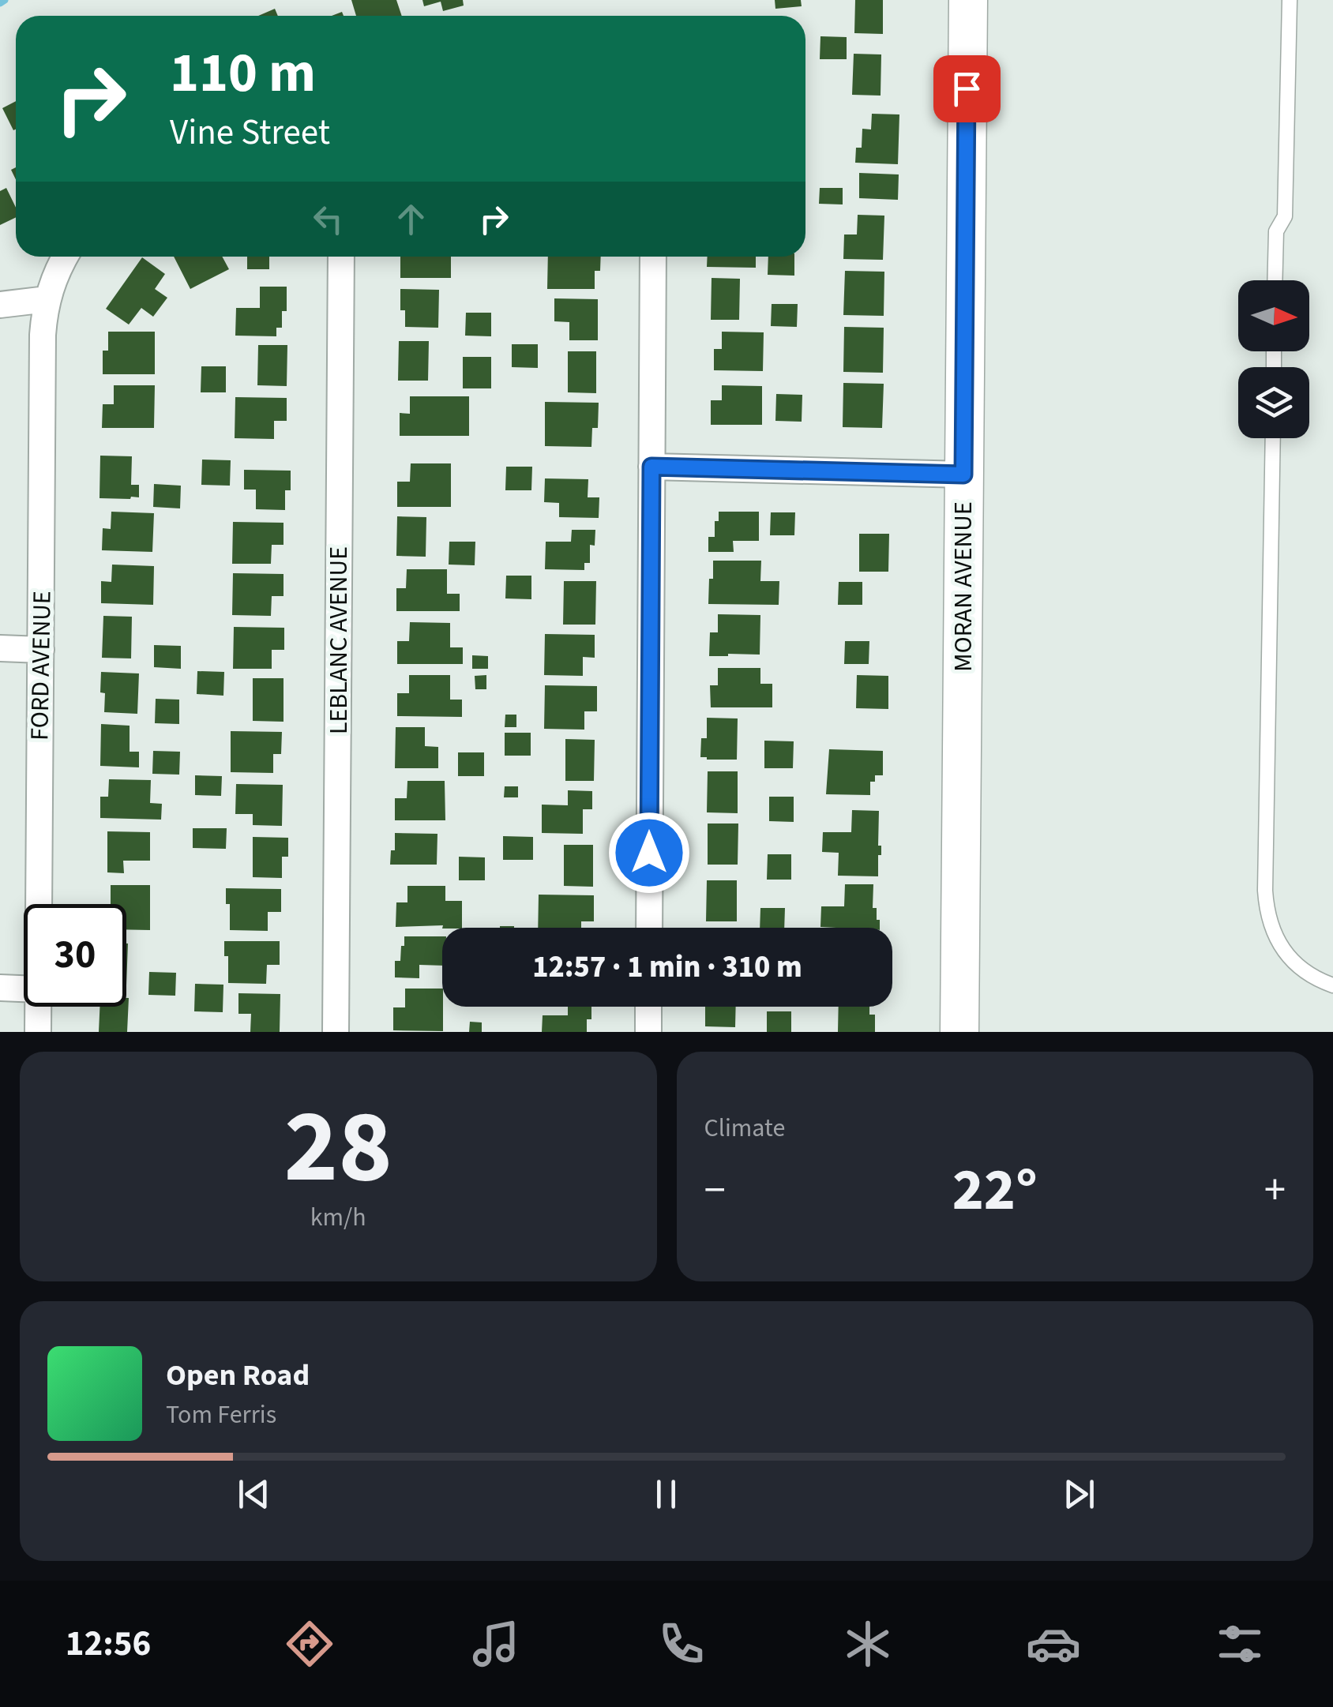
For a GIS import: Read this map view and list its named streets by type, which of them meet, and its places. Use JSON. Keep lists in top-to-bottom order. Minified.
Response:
{"streets":{"main road":["MORAN AVENUE"],"street":["LEBLANC AVENUE","FORD AVENUE"]},"north":"right","page":{"turn":["110 m","Vine Street"],"limit":"30","trip":"12:57 · 1 min · 310 m","tile":[["28","km/h"],"Climate"],"heat":["−","22°","+"],"song":["Open Road","Tom Ferris"],"tabs":"12:56"}}
